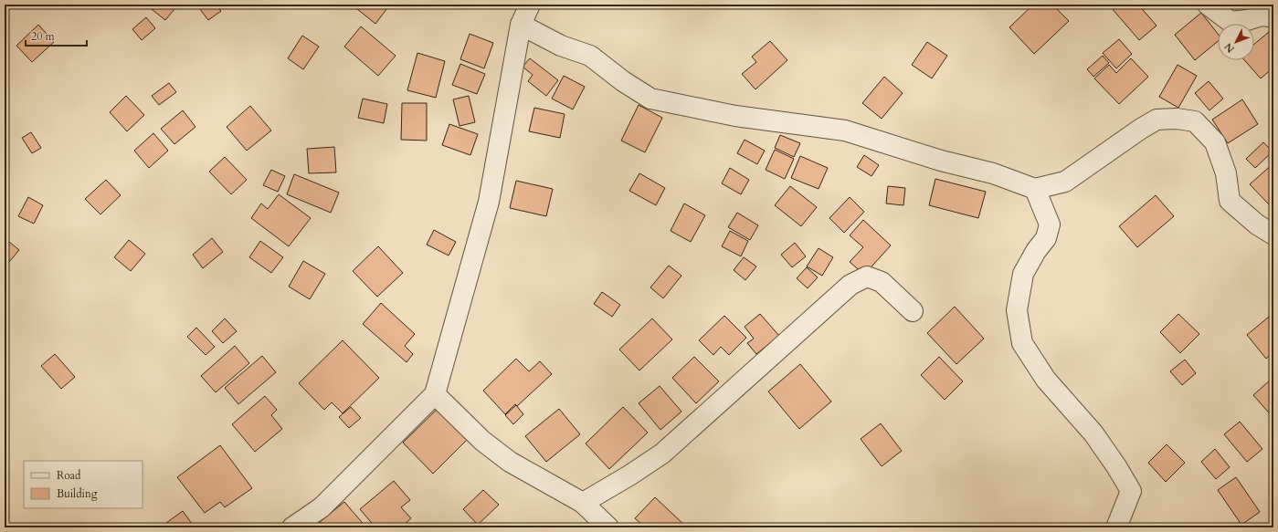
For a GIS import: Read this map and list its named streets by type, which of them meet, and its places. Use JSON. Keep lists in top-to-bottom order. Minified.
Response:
{"legend":["Road","Building"],"scale_bar":"20 m","north":"bottom left"}
